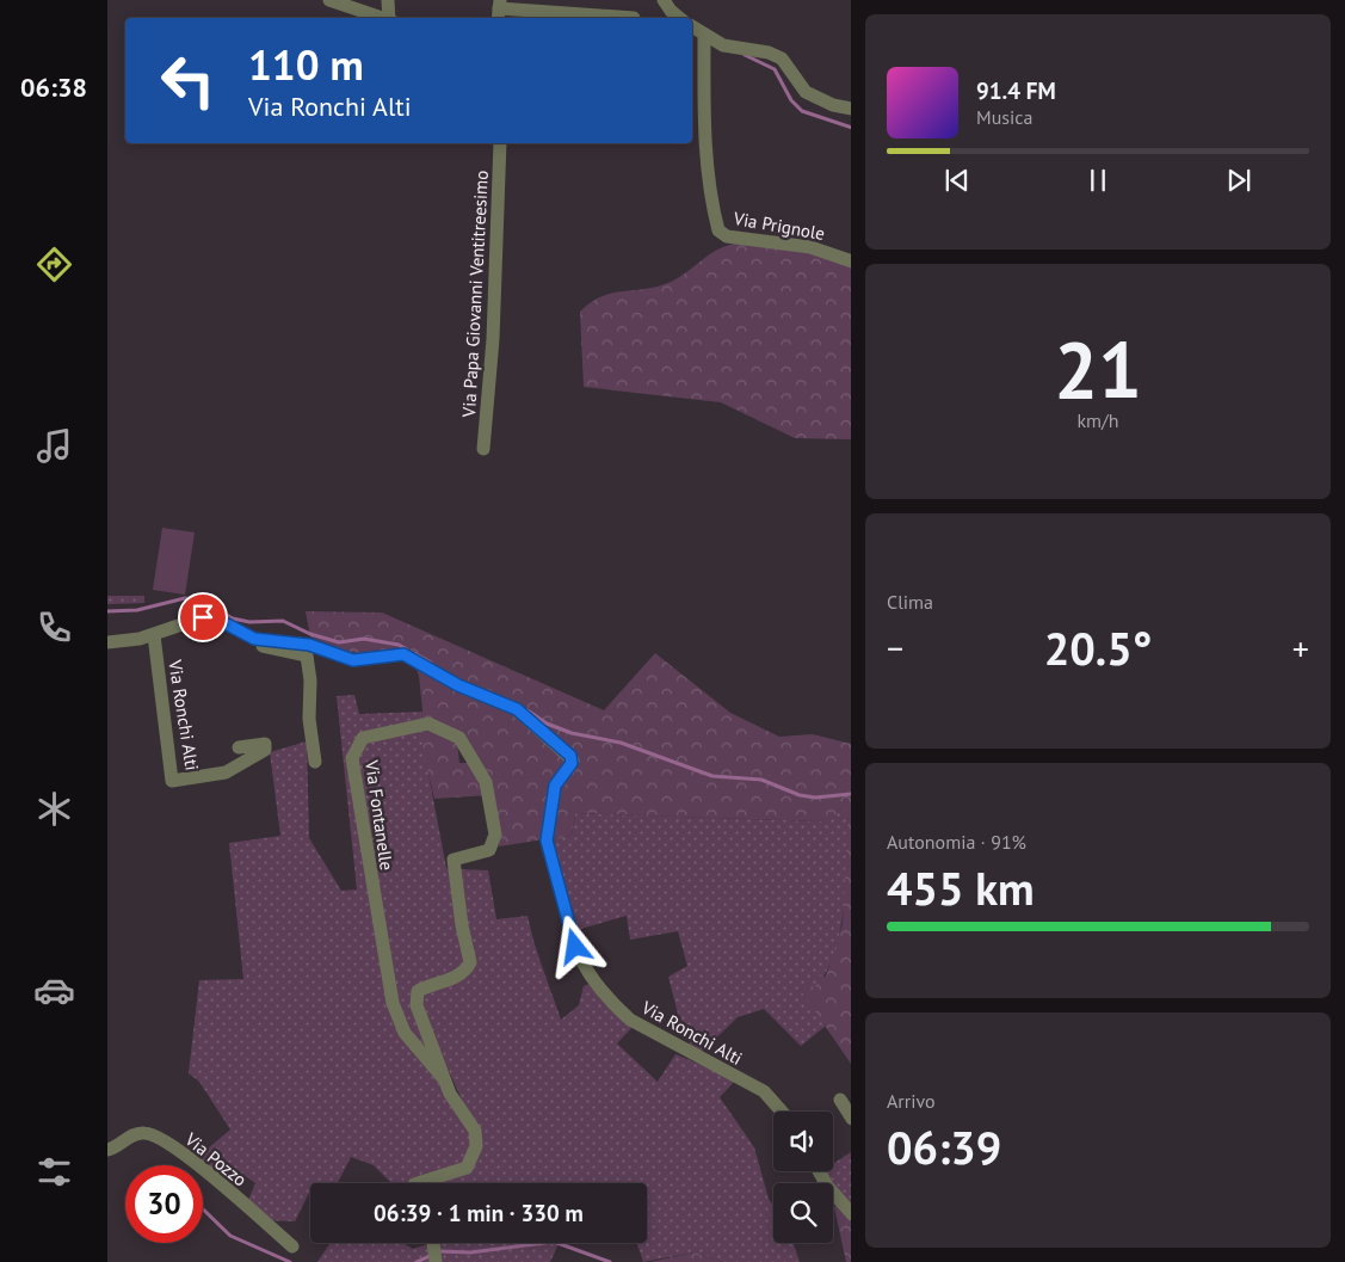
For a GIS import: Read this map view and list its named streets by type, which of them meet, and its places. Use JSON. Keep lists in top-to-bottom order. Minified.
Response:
{"streets":{"street":["Via Prignole","Via Papa Giovanni Ventitreesimo","Via Ronchi Alti","Via Fontanelle","Via Pozzo"]},"page":{"tabs":"06:38","turn":["110 m","Via Ronchi Alti"],"song":["91.4 FM","Musica"],"tile":[["21","km/h"],"Clima",["Autonomia · 91%","455 km"],["Arrivo","06:39"]],"heat":["−","20.5°","+"],"limit":"30","trip":"06:39 · 1 min · 330 m"}}
